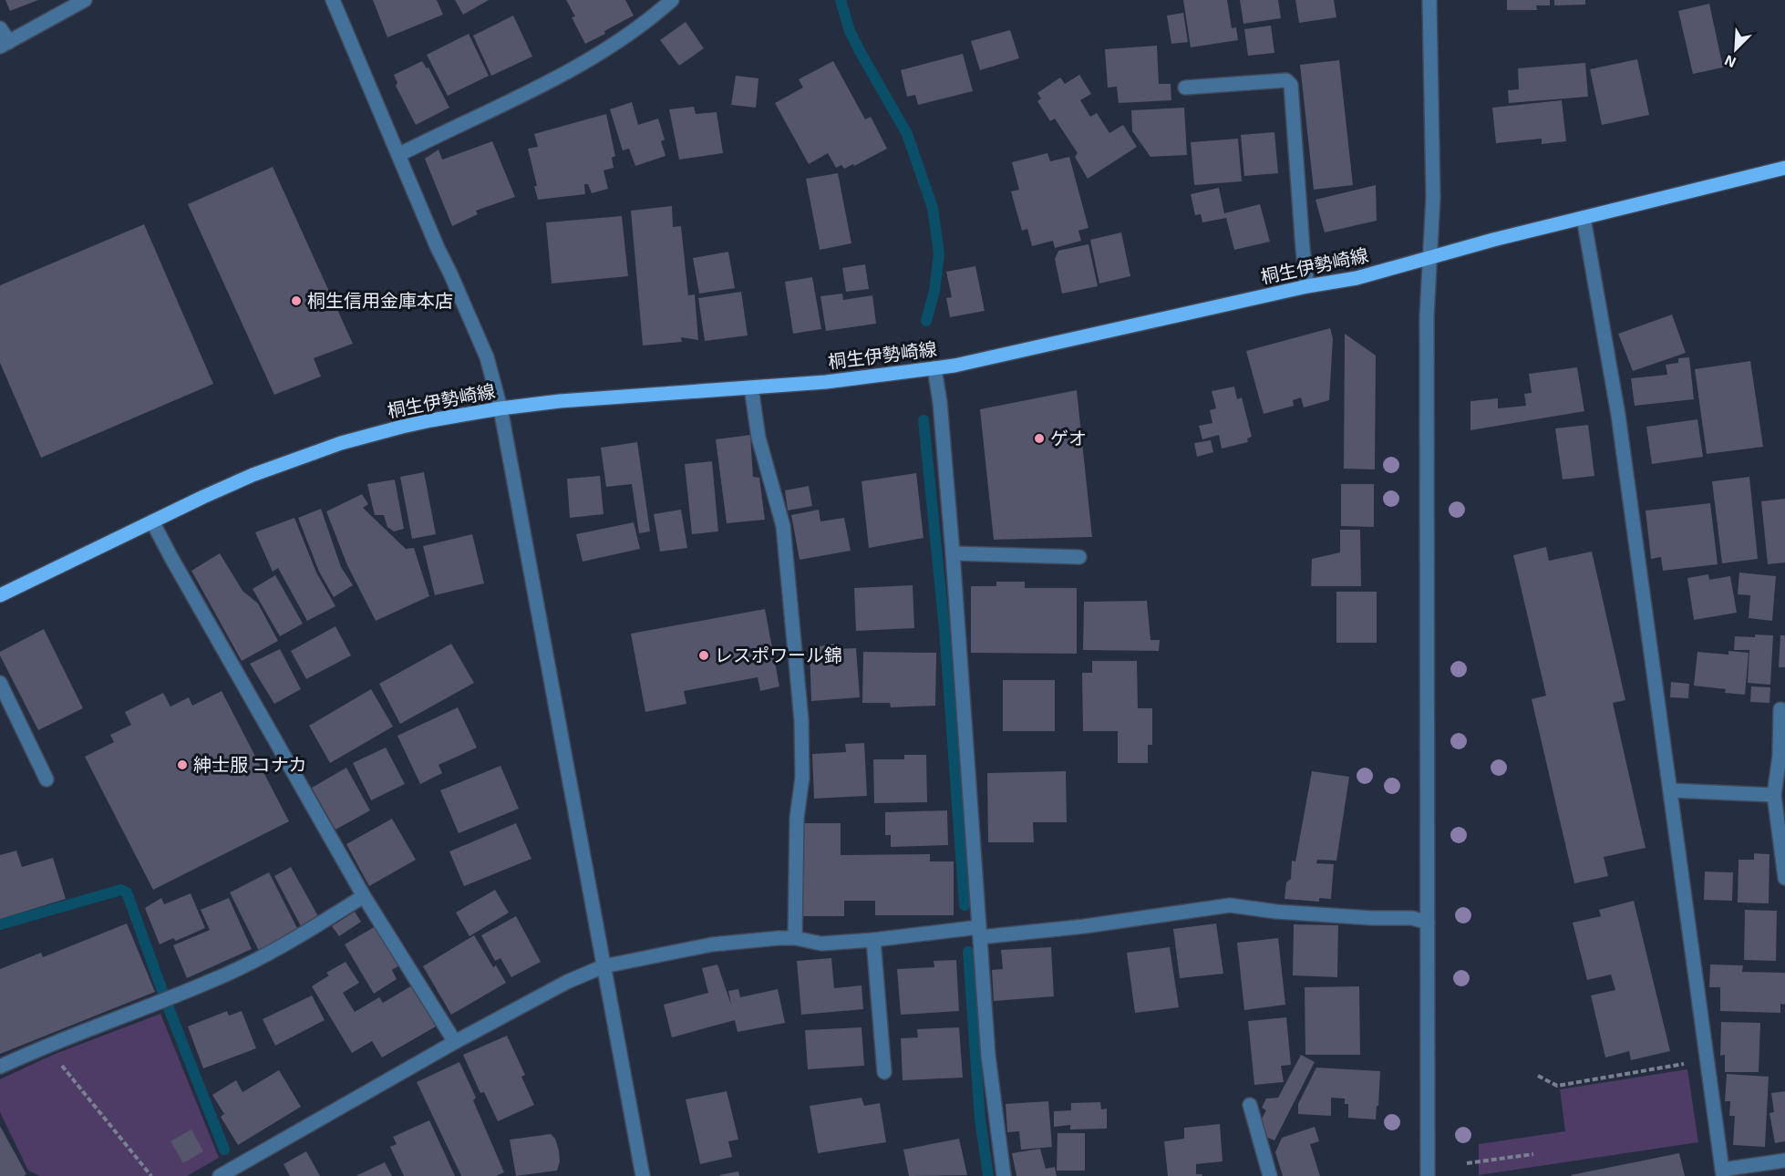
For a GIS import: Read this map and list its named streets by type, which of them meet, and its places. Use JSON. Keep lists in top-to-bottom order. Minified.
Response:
{"streets":{"main road":["桐生伊勢崎線"]},"places":["桐生信用金庫本店","ゲオ","レスポワール錦","紳士服 コナカ"],"north":"bottom left"}
